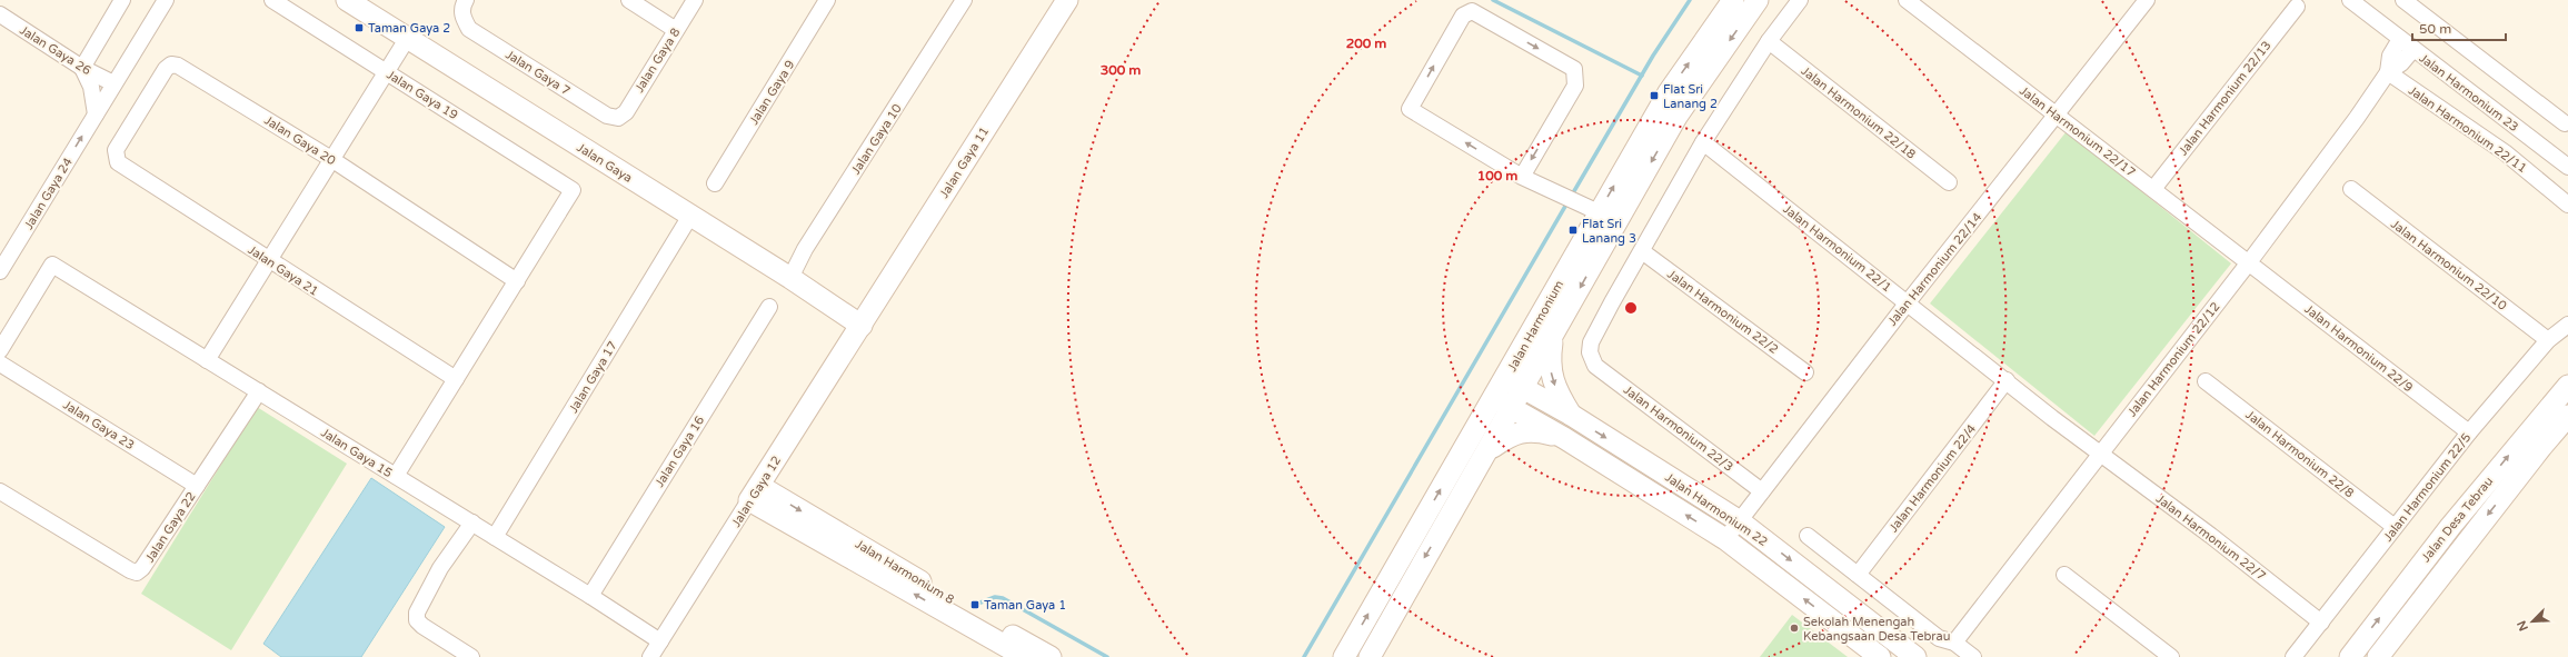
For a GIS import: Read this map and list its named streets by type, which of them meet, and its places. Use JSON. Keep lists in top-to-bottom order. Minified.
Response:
{"streets":{"street":["Jalan Gaya 26","Jalan Gaya 8","Jalan Gaya 7","Jalan Gaya 9","Jalan Harmonium 23","Jalan Gaya 19","Jalan Harmonium 22/13","Jalan Harmonium 22/18","Jalan Harmonium 22/11","Jalan Harmonium 22/17","Jalan Gaya 10","Jalan Gaya 20","Jalan Gaya","Jalan Gaya 11","Jalan Gaya 24","Jalan Harmonium 22/1","Jalan Harmonium 22/10","Jalan Harmonium 22/14","Jalan Gaya 21","Jalan Harmonium 22/2","Jalan Harmonium","Jalan Harmonium 22/9","Jalan Harmonium 22/12","Jalan Gaya 17","Jalan Gaya 23","Jalan Harmonium 22/3","Jalan Gaya 16","Jalan Gaya 15","Jalan Harmonium 22/8","Jalan Harmonium 22/4","Jalan Harmonium 22/5","Jalan Gaya 12","Jalan Harmonium 22","Jalan Desa Tebrau","Jalan Gaya 22","Jalan Harmonium 22/7","Jalan Harmonium 8"]},"crossings":[["Jalan Gaya 26","Jalan Gaya 24"],["Jalan Gaya 8","Jalan Gaya 7"],["Jalan Harmonium 23","Jalan Harmonium 22/12"],["Jalan Gaya 19","Jalan Gaya 20"],["Jalan Harmonium 22/13","Jalan Harmonium 22/17"],["Jalan Harmonium 22/11","Jalan Harmonium 22/12"],["Jalan Harmonium 22/17","Jalan Harmonium 22/14"],["Jalan Harmonium 22/17","Jalan Harmonium 22/9"],["Jalan Harmonium 22/17","Jalan Harmonium 22/12"],["Jalan Gaya 10","Jalan Gaya"],["Jalan Gaya 20","Jalan Gaya 21"],["Jalan Gaya","Jalan Gaya 11"],["Jalan Gaya","Jalan Gaya 17"],["Jalan Gaya","Jalan Gaya 12"],["Jalan Gaya 11","Jalan Gaya 12"],["Jalan Harmonium 22/1","Jalan Harmonium 22/14"],["Jalan Harmonium 22/1","Jalan Harmonium 22/12"],["Jalan Harmonium 22/1","Jalan Harmonium 22/4"],["Jalan Harmonium 22/1","Jalan Harmonium 22/7"],["Jalan Harmonium 22/10","Jalan Harmonium 22/5"],["Jalan Harmonium 22/14","Jalan Harmonium 22/3"],["Jalan Harmonium 22/14","Jalan Harmonium 22"],["Jalan Harmonium 22/2","Jalan Harmonium 22/3"],["Jalan Harmonium","Jalan Harmonium 22"],["Jalan Harmonium 22/9","Jalan Harmonium 22/12"],["Jalan Harmonium 22/9","Jalan Harmonium 22/5"],["Jalan Harmonium 22/12","Jalan Harmonium 22/7"],["Jalan Gaya 17","Jalan Gaya 15"],["Jalan Gaya 23","Jalan Gaya 22"],["Jalan Gaya 16","Jalan Gaya 15"],["Jalan Gaya 15","Jalan Gaya 12"],["Jalan Gaya 15","Jalan Gaya 22"],["Jalan Harmonium 22/8","Jalan Harmonium 22/5"],["Jalan Harmonium 22/5","Jalan Harmonium 22/7"],["Jalan Gaya 12","Jalan Harmonium 8"]],"one_way":["Jalan Gaya 24"],"places":{"transit":["Taman Gaya 2","Flat Sri Lanang 2","Flat Sri Lanang 3","Taman Gaya 1"],"other":["Sekolah Menengah Kebangsaan Desa Tebrau"]},"scale_bar":"50 m","north":"bottom left","rings":["200 m","300 m","100 m"]}
